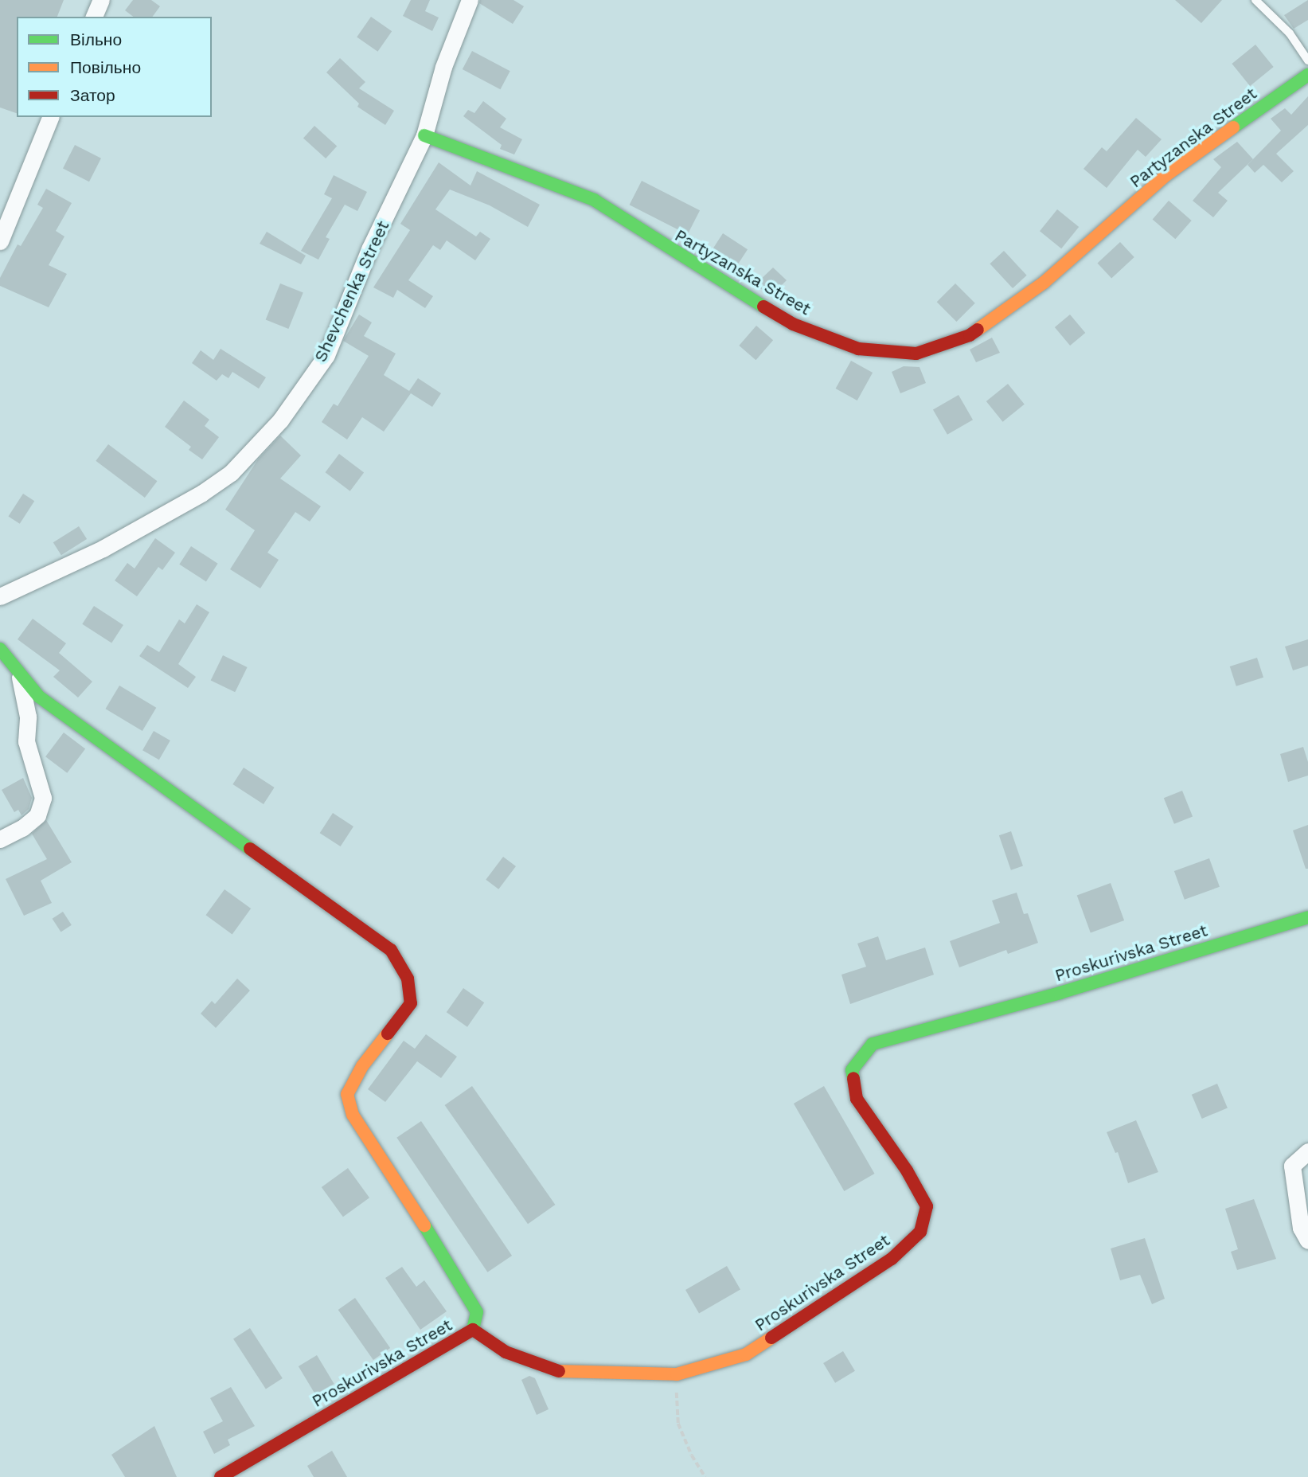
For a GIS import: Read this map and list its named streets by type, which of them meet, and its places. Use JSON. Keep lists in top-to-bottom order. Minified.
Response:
{"streets":{"street":["Partyzanska Street","Shevchenka Street","Proskurivska Street"]},"crossings":[["Partyzanska Street","Shevchenka Street"]],"legend":["Вільно","Повільно","Затор"]}
